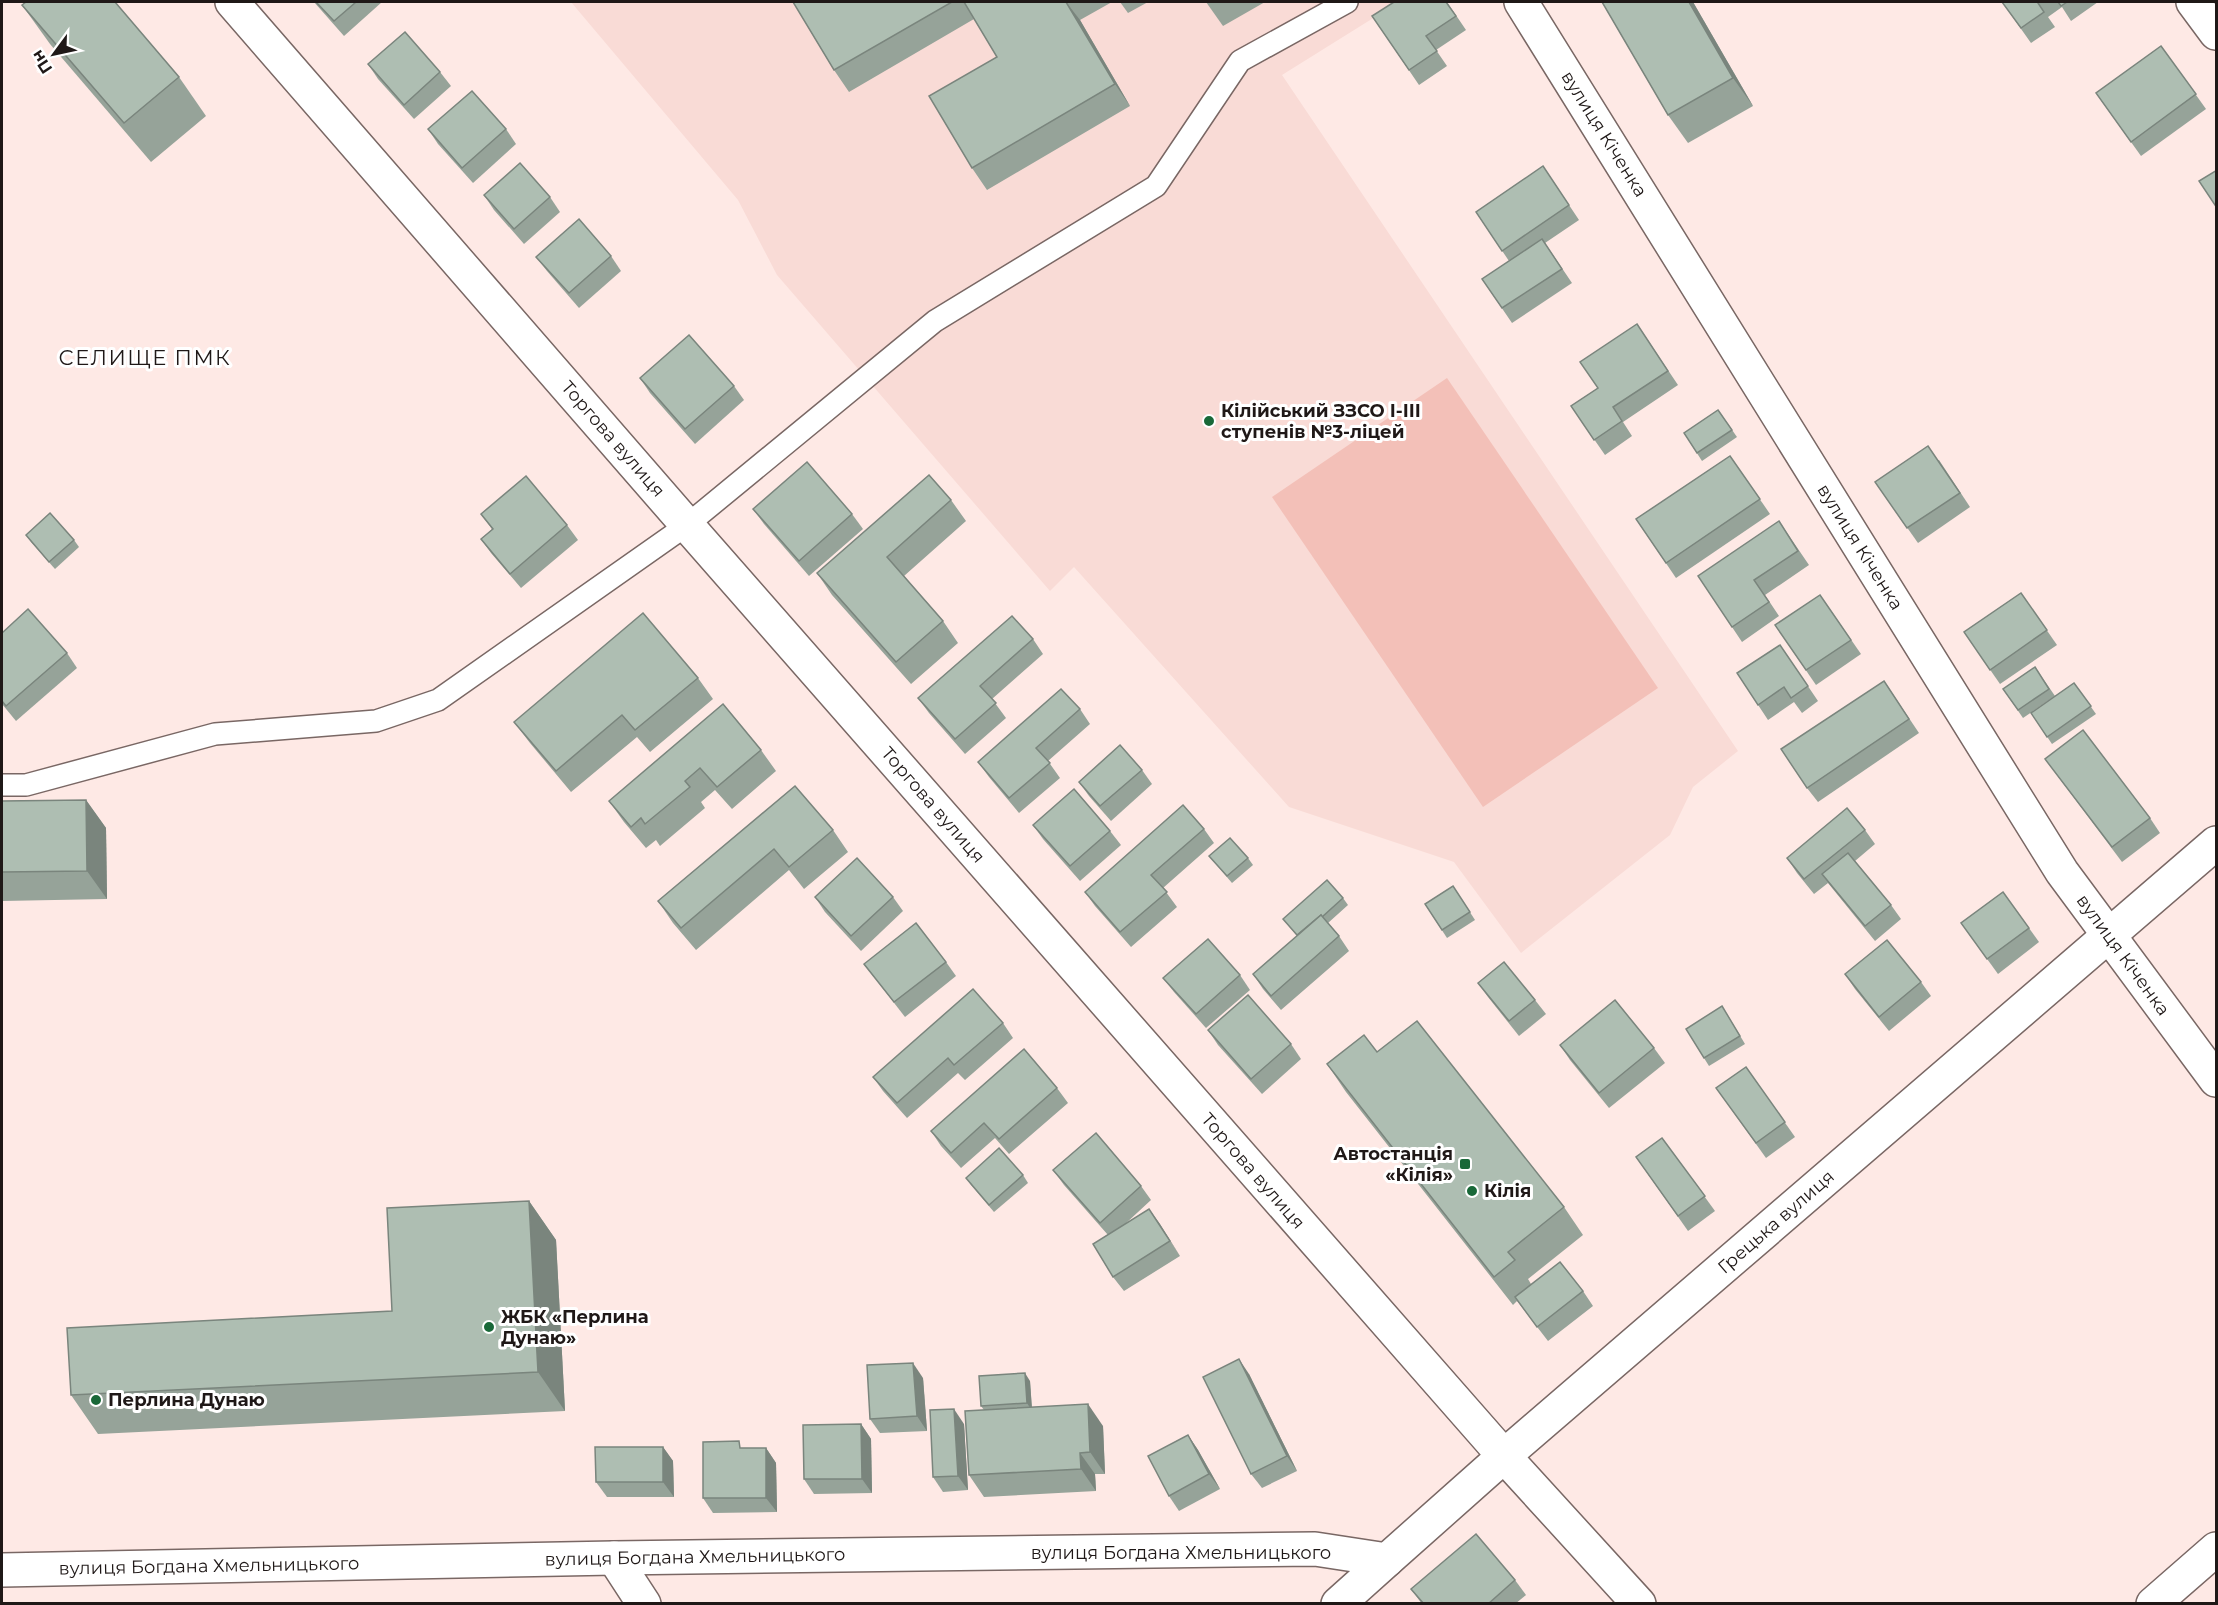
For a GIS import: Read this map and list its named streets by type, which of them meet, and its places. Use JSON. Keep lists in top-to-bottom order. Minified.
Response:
{"streets":{"street":["вулиця Кіченка","Торгова вулиця","Грецька вулиця","вулиця Богдана Хмельницького"]},"crossings":[["вулиця Кіченка","Грецька вулиця"],["Торгова вулиця","Грецька вулиця"],["Грецька вулиця","вулиця Богдана Хмельницького"]],"districts":["СЕЛИЩЕ ПМК"],"places":{"other":["Кілійський ЗЗСО І-ІІІ ступенів №3-ліцей","Кілія","ЖБК «Перлина Дунаю»","Перлина Дунаю"],"transit":["Автостанція «Кілія»"]},"north":"bottom left"}
